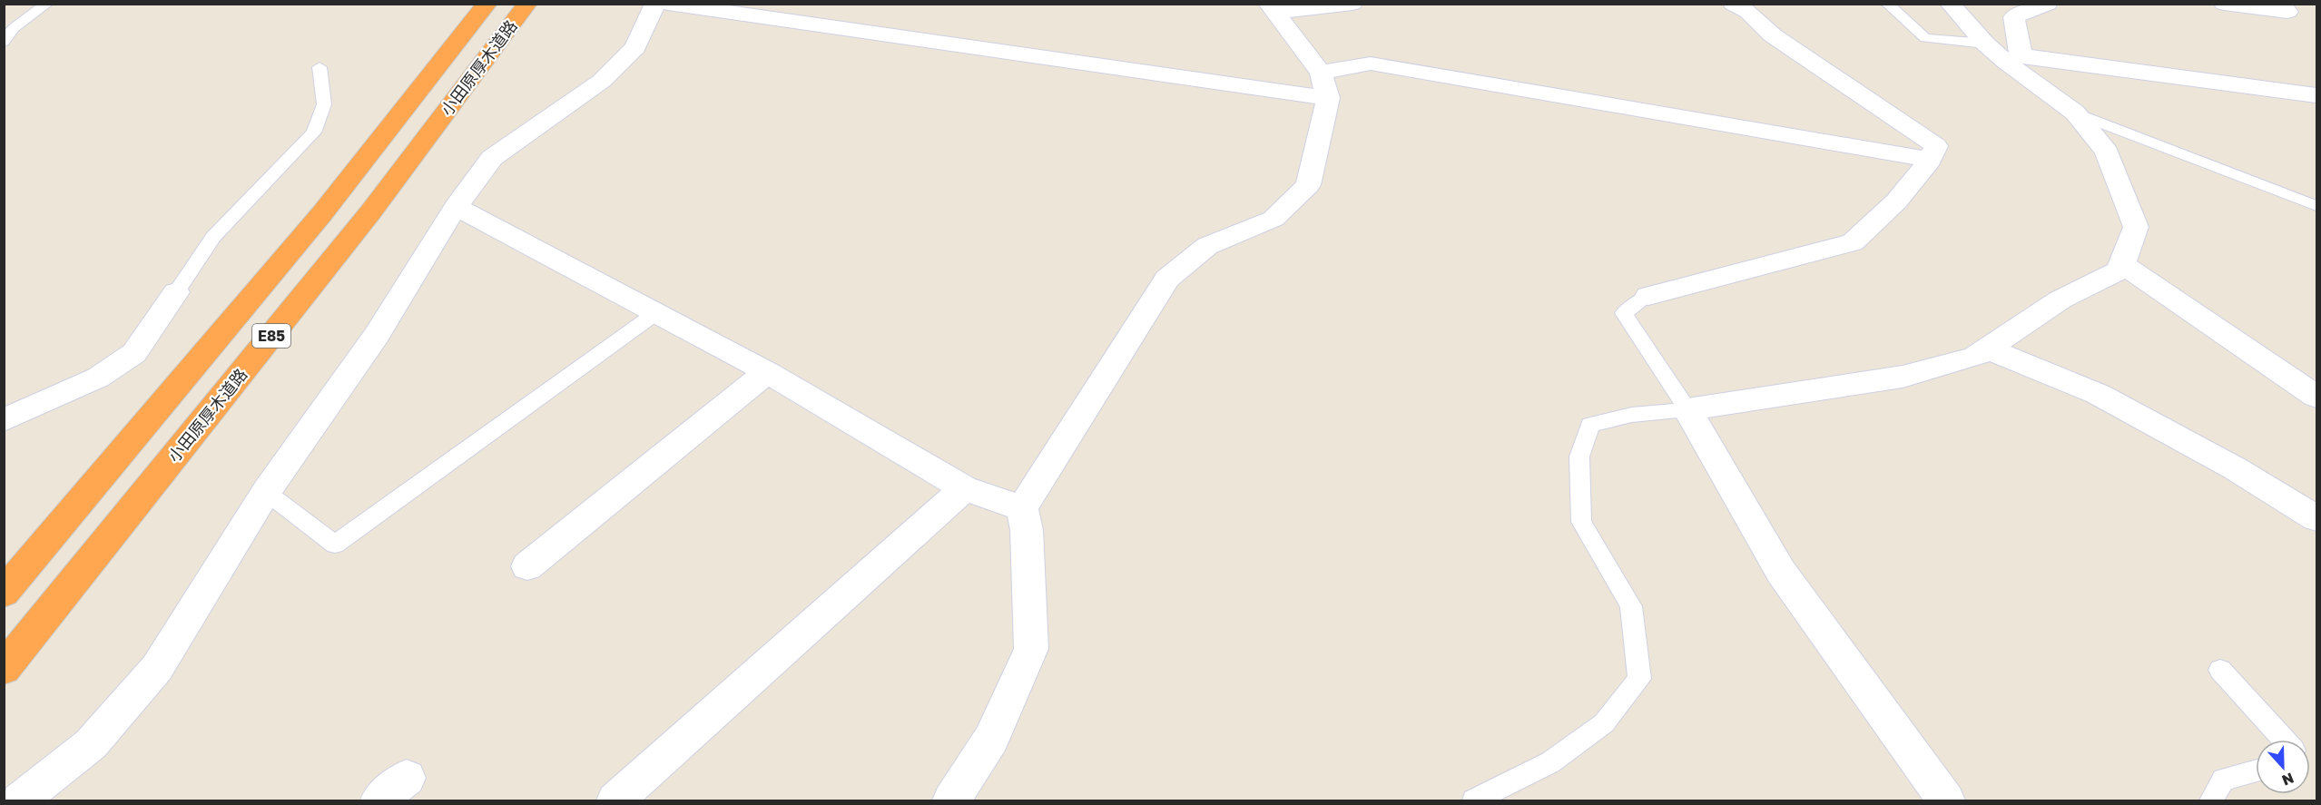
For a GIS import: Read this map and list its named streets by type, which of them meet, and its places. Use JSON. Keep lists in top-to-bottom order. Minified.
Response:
{"streets":{"highway":["小田原厚木道路","E85"]},"north":"bottom"}
